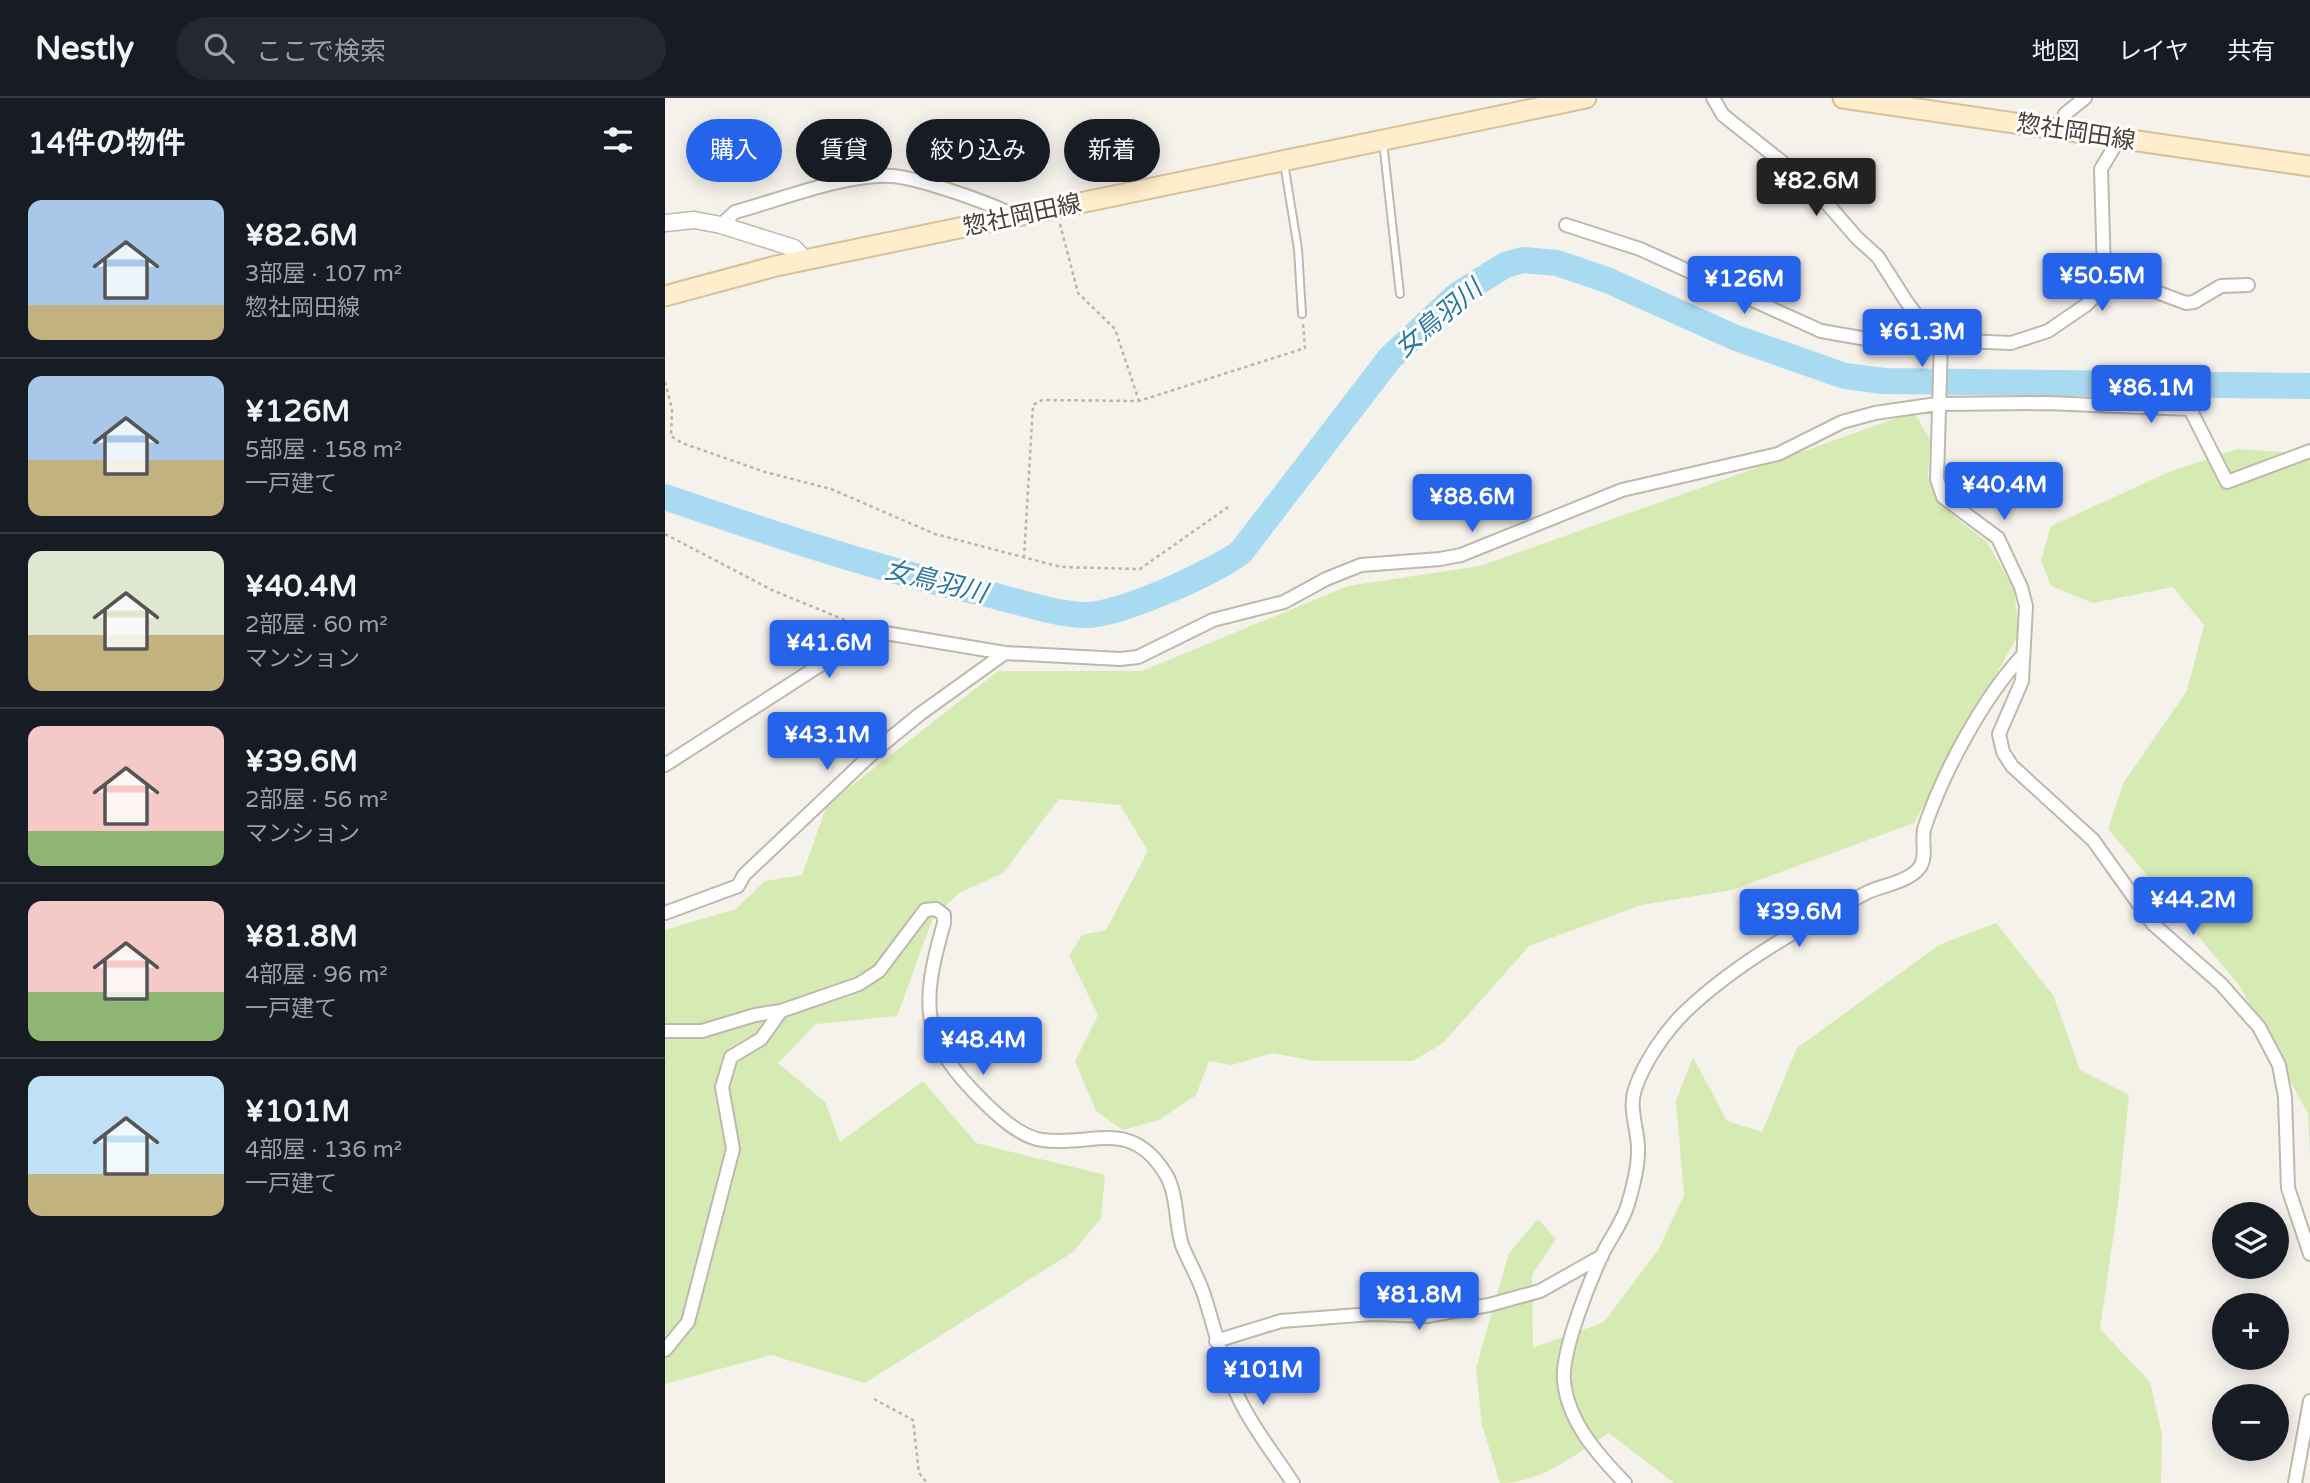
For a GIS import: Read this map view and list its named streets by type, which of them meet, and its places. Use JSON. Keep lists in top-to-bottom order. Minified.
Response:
{"streets":{"main road":["惣社岡田線"]},"water":["女鳥羽川"],"page":{"header":"Nestly","search":"ここで検索","nav":["地図","レイヤ","共有"],"heading":"14件の物件","chip":["購入","賃貸","絞り込み","新着"],"price":["¥82.6M","¥50.5M","¥126M","¥61.3M","¥86.1M","¥40.4M","¥88.6M","¥41.6M","¥43.1M","¥44.2M","¥39.6M","¥48.4M","¥81.8M","¥101M"],"list":[{"name":"¥82.6M","note":"3部屋 · 107 m² · 惣社岡田線"},{"name":"¥126M","note":"5部屋 · 158 m² · 一戸建て"},{"name":"¥40.4M","note":"2部屋 · 60 m² · マンション"},{"name":"¥39.6M","note":"2部屋 · 56 m² · マンション"},{"name":"¥81.8M","note":"4部屋 · 96 m² · 一戸建て"},{"name":"¥101M","note":"4部屋 · 136 m² · 一戸建て"}],"map_buttons":["+","−"]}}
